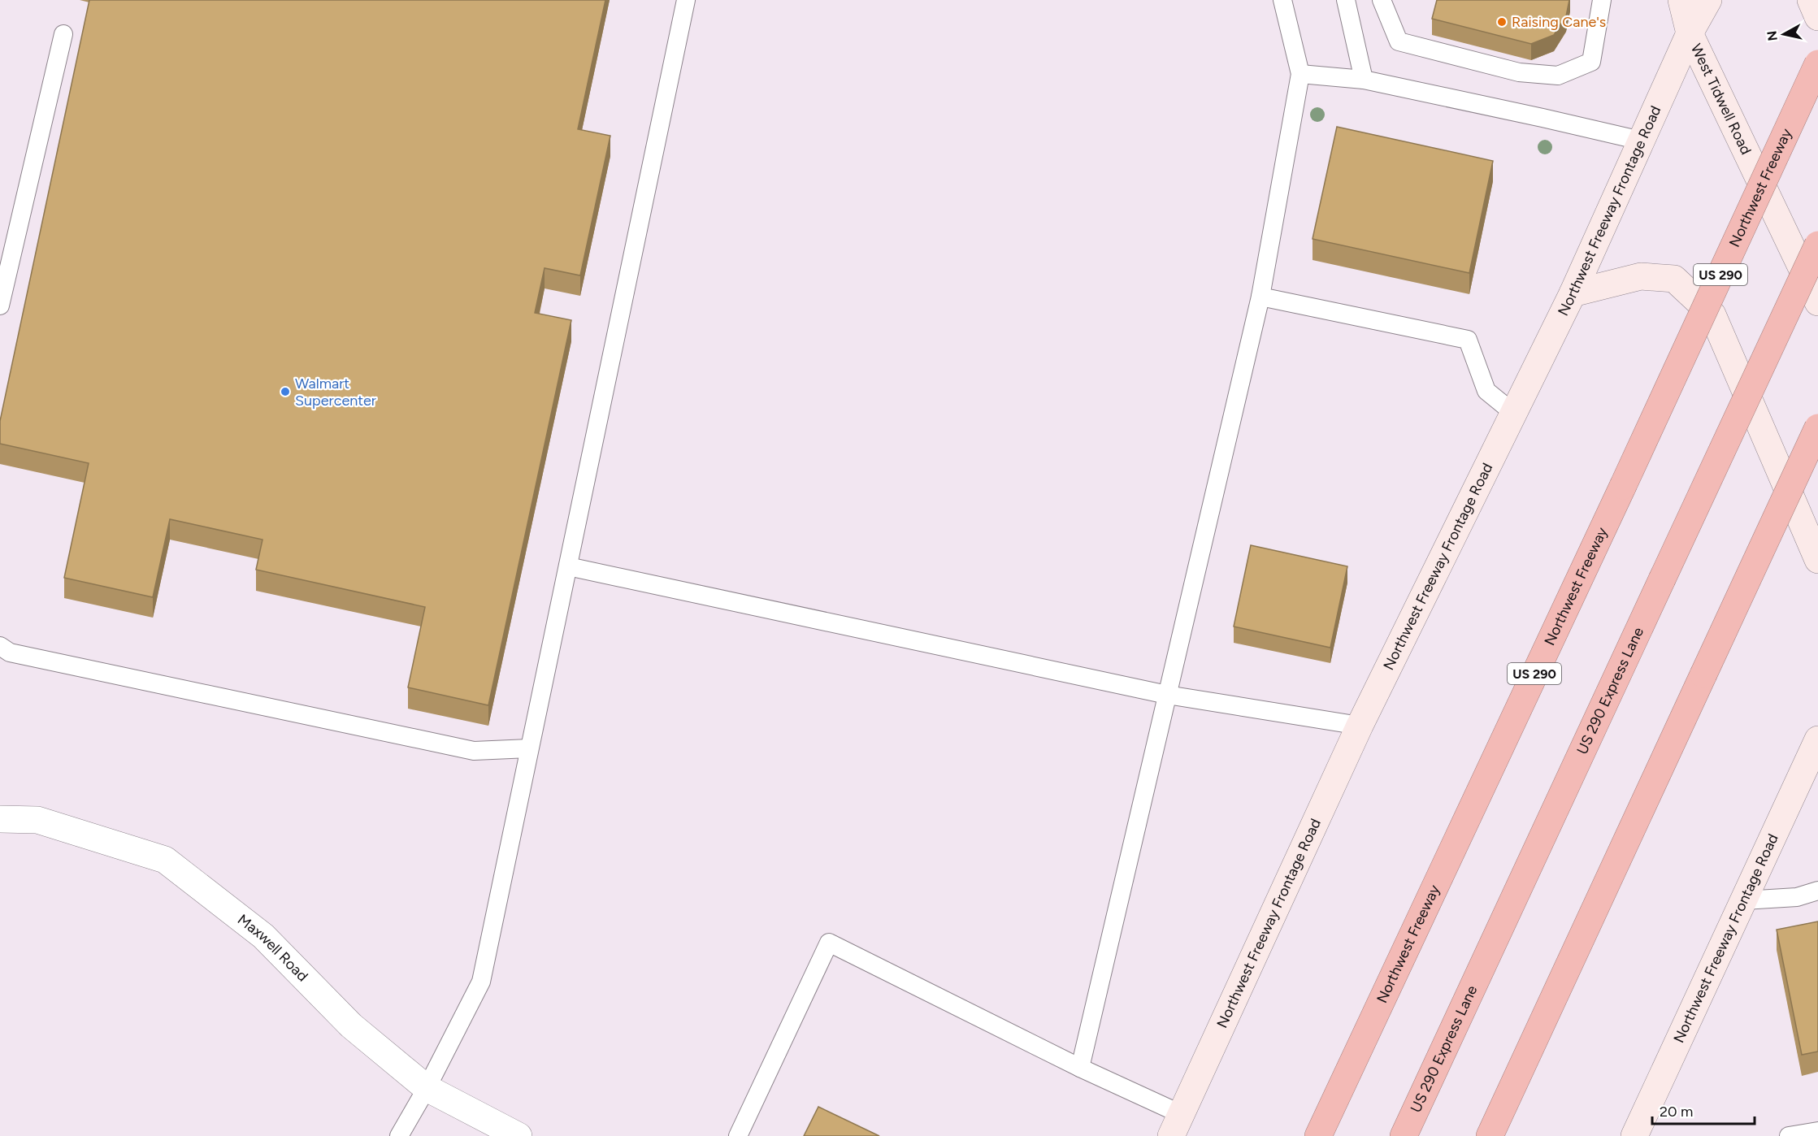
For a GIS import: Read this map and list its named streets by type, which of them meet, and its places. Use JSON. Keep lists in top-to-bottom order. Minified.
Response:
{"streets":{"highway":["Northwest Freeway","US 290","US 290 Express Lane"],"main road":["West Tidwell Road","Northwest Freeway Frontage Road"],"street":["Maxwell Road"]},"crossings":[["West Tidwell Road","Northwest Freeway Frontage Road"]],"places":["Raising Cane's","Walmart Supercenter"],"scale_bar":"20 m","north":"left"}
